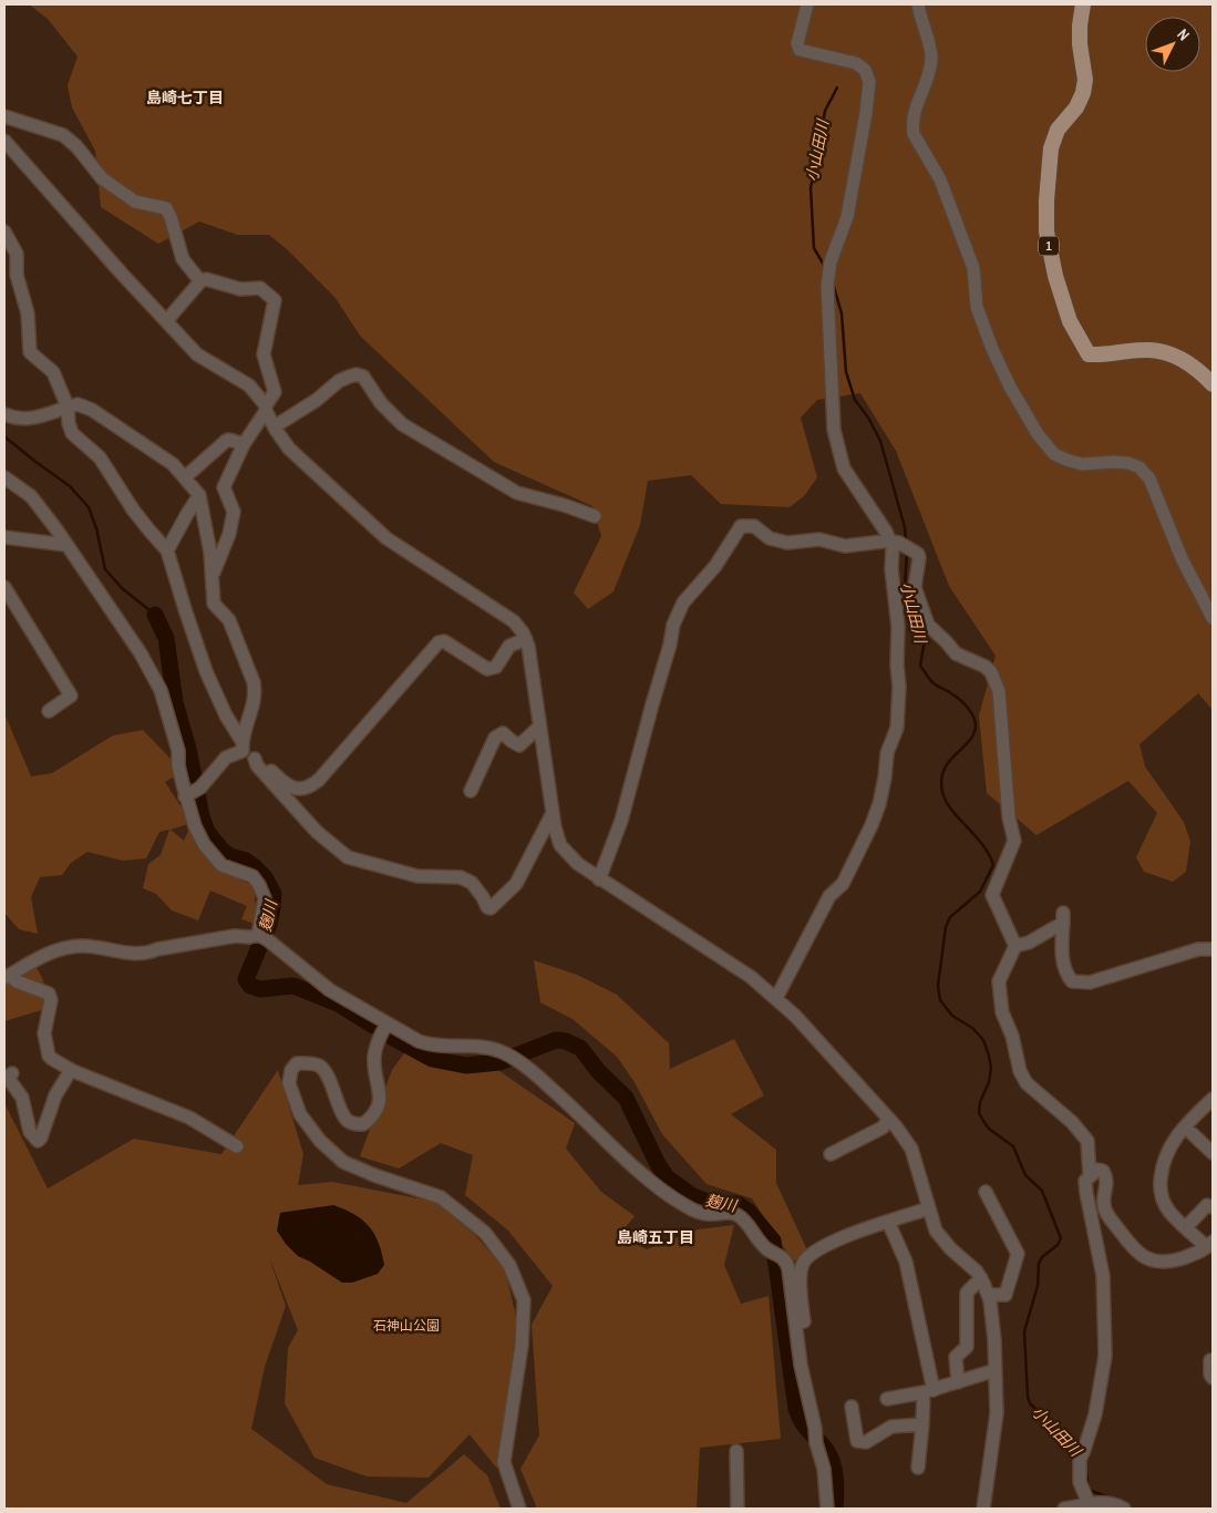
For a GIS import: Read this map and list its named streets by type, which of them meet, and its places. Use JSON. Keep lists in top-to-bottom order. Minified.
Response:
{"streets":{"main road":["1"]},"districts":["島崎七丁目","島崎五丁目"],"water":["小山田川","麹川"],"parks":["石神山公園"],"north":"top right"}
